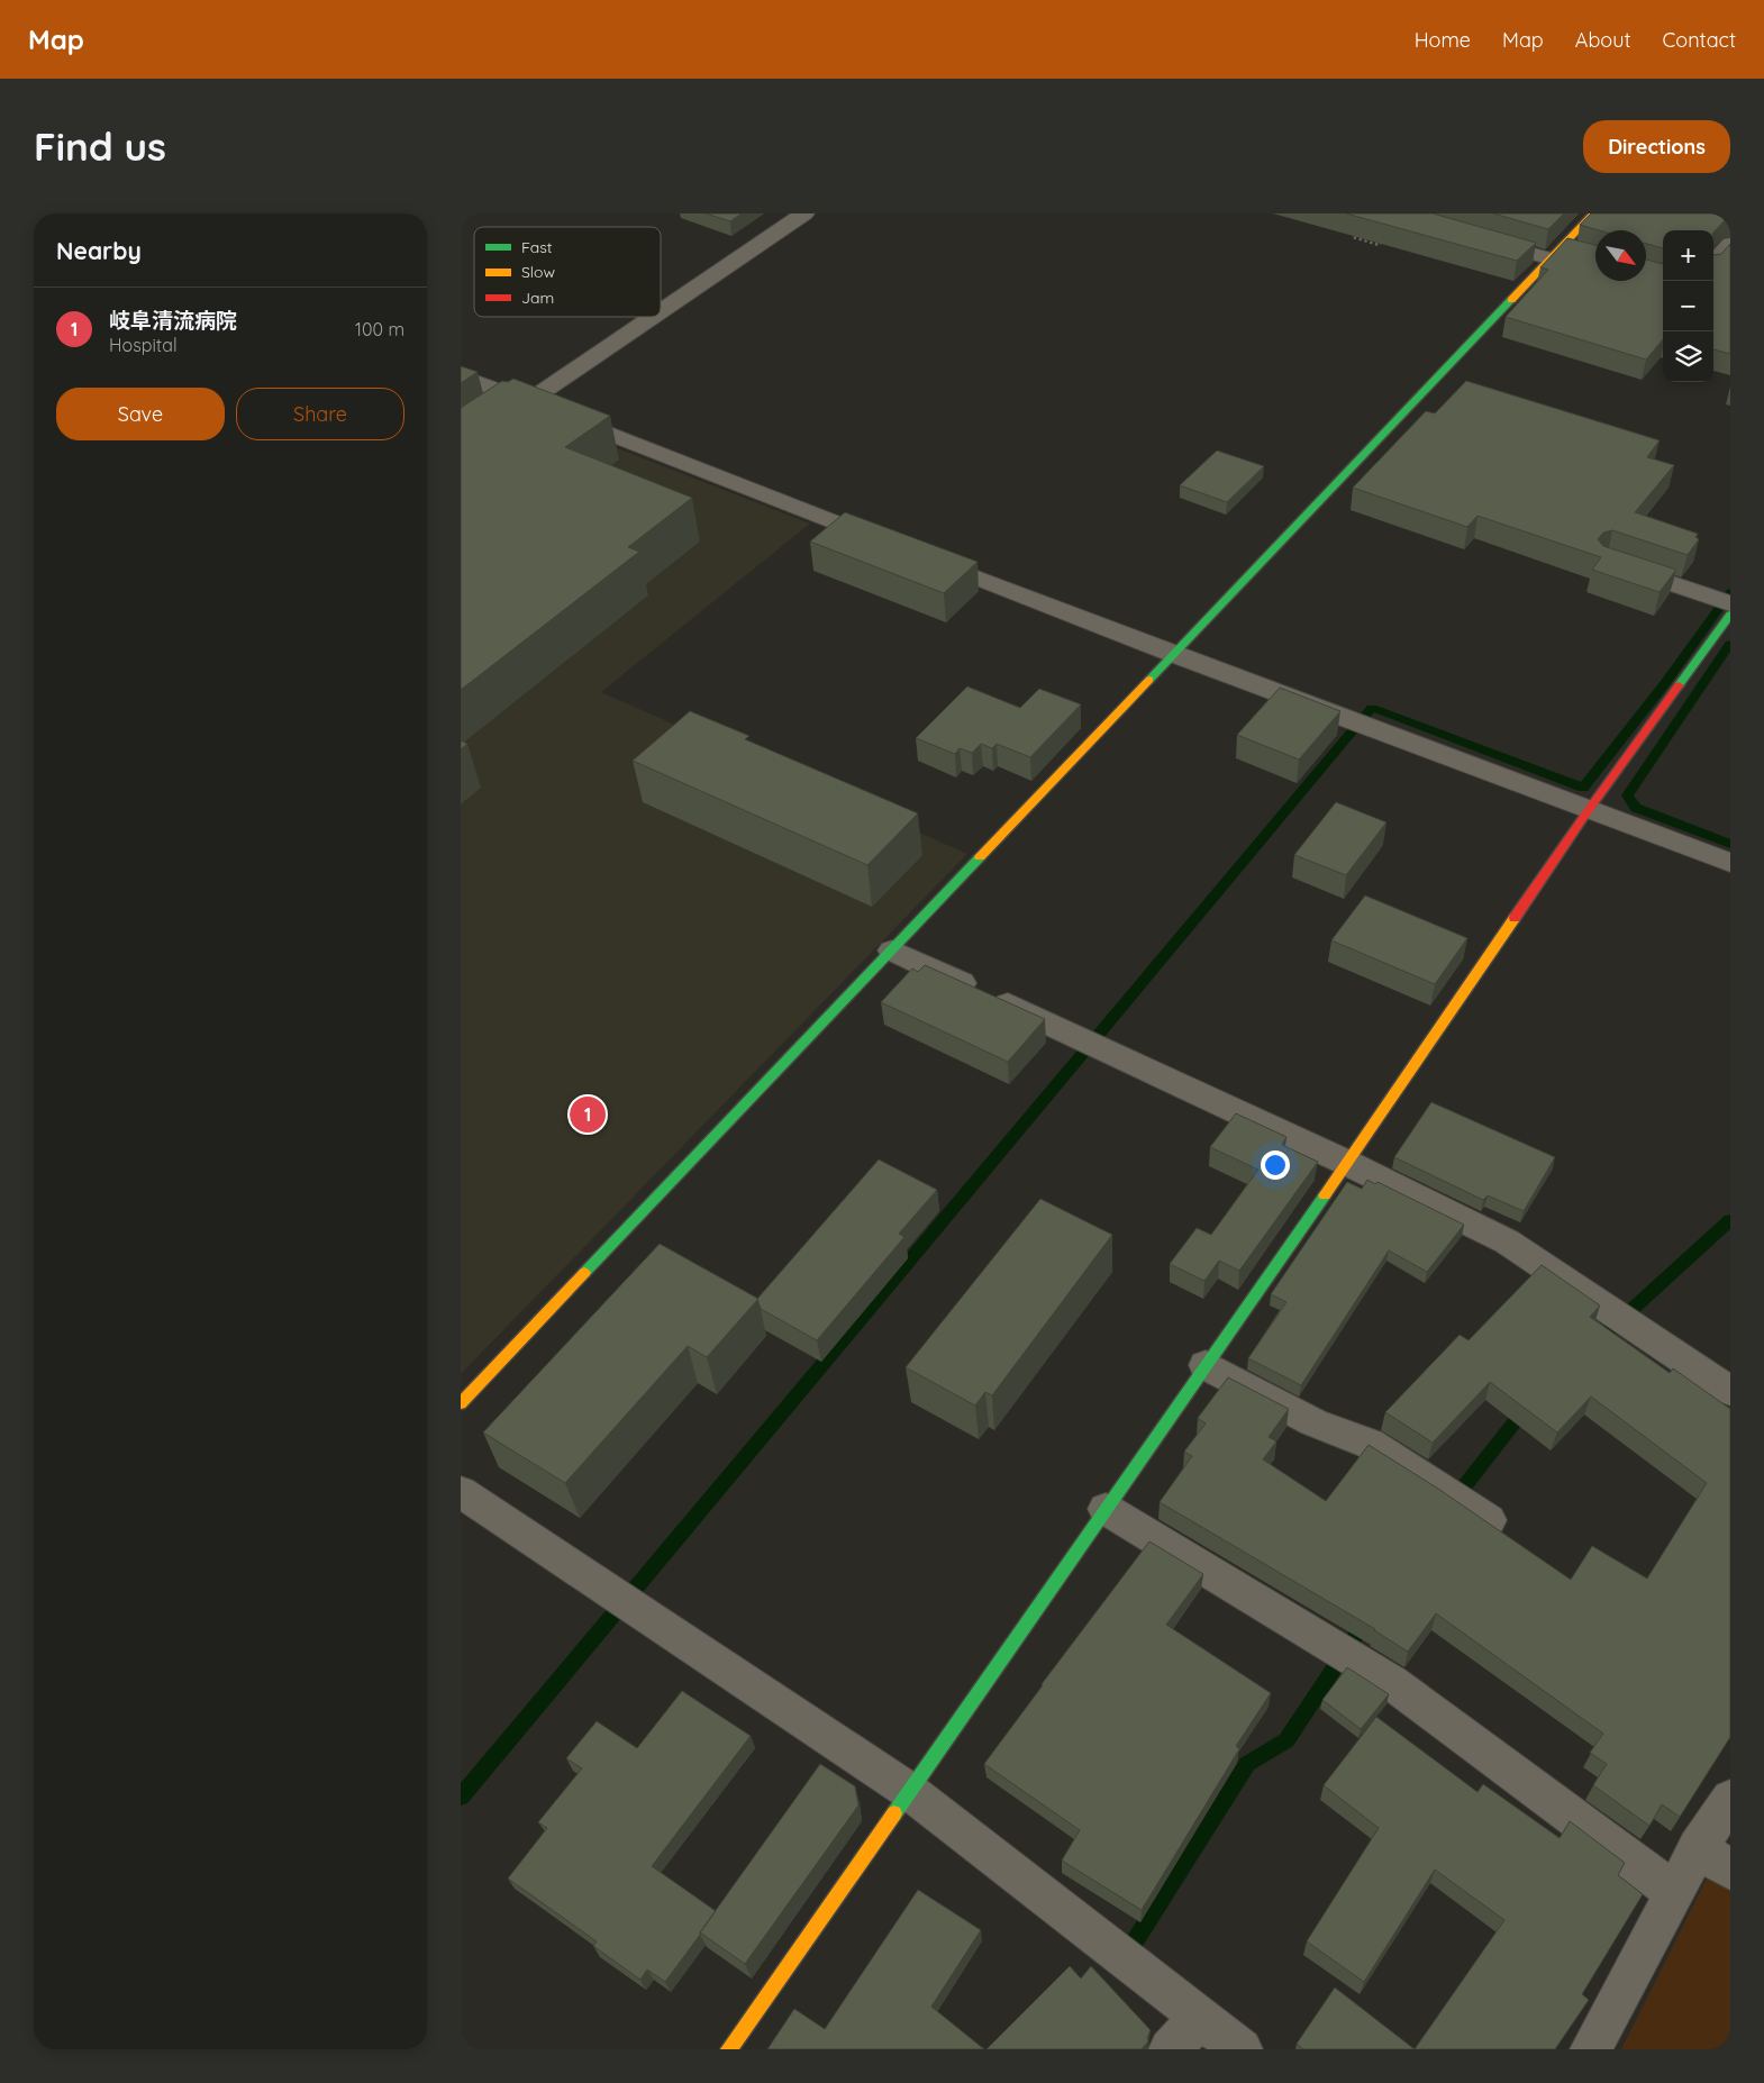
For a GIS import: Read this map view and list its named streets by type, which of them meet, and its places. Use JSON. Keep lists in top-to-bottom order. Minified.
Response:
{"legend":["Fast","Slow","Jam"],"north":"bottom right","page":{"header":"Map","nav":["Home","Map","About","Contact"],"buttons":["Directions",["Save","Share"]],"title":"Find us","heading":"Nearby","map_buttons":["+","−"],"list":[{"mark":"1","name":"岐阜清流病院","note":"Hospital","value":"100 m"}],"pins":"1"}}
